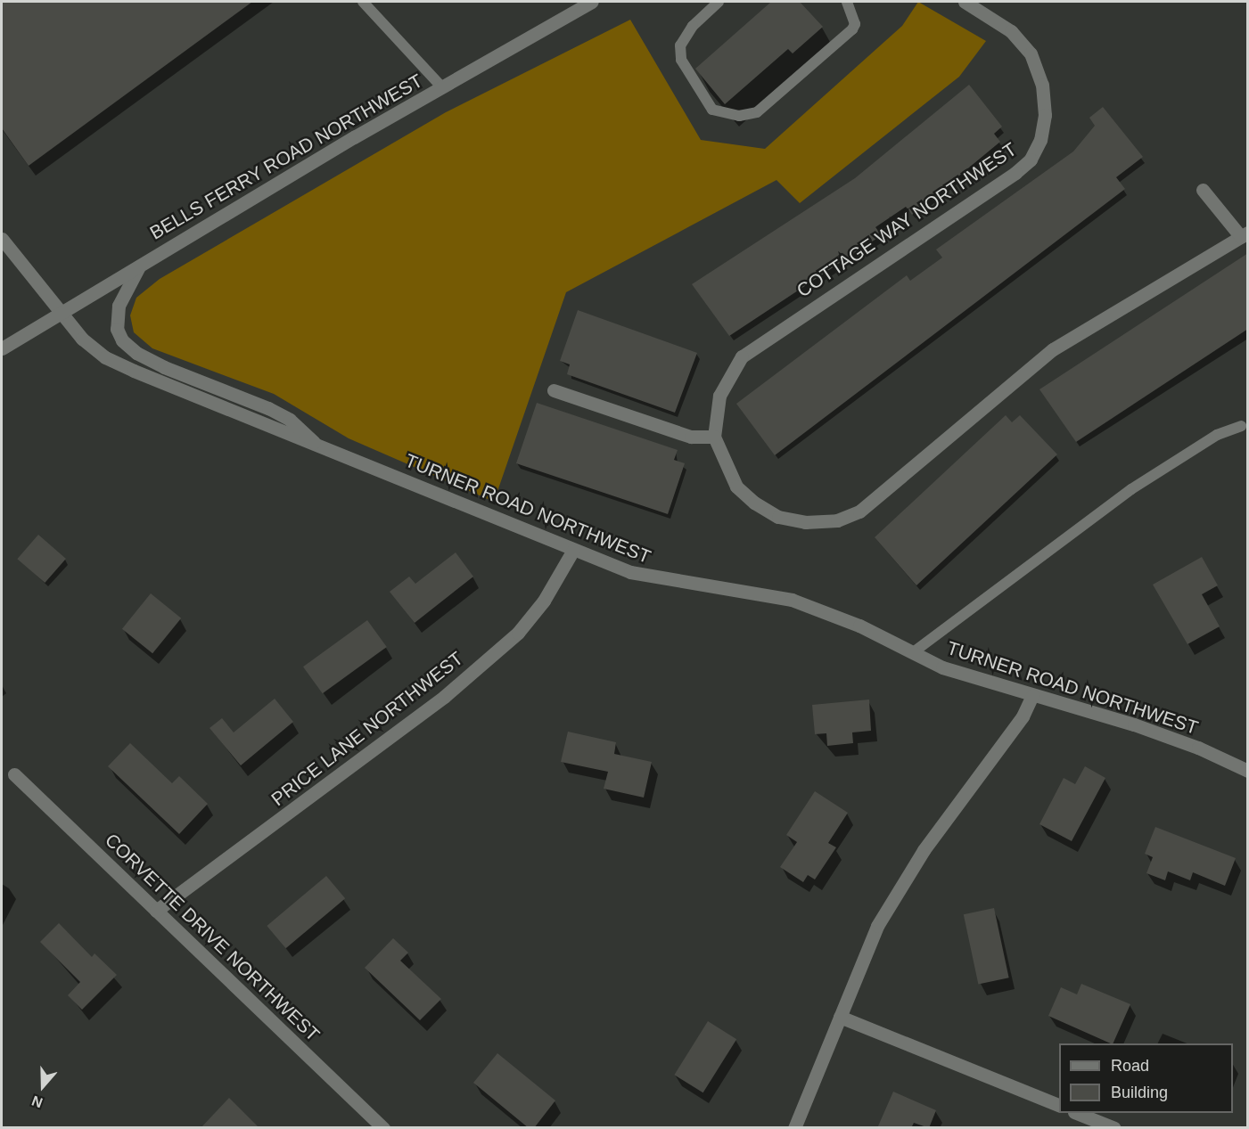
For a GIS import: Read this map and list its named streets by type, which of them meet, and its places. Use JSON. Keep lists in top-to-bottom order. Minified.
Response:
{"streets":{"street":["BELLS FERRY ROAD NORTHWEST","COTTAGE WAY NORTHWEST","TURNER ROAD NORTHWEST","PRICE LANE NORTHWEST","CORVETTE DRIVE NORTHWEST"]},"crossings":[["BELLS FERRY ROAD NORTHWEST","TURNER ROAD NORTHWEST"],["TURNER ROAD NORTHWEST","PRICE LANE NORTHWEST"],["PRICE LANE NORTHWEST","CORVETTE DRIVE NORTHWEST"]],"legend":["Road","Building"],"north":"bottom"}
